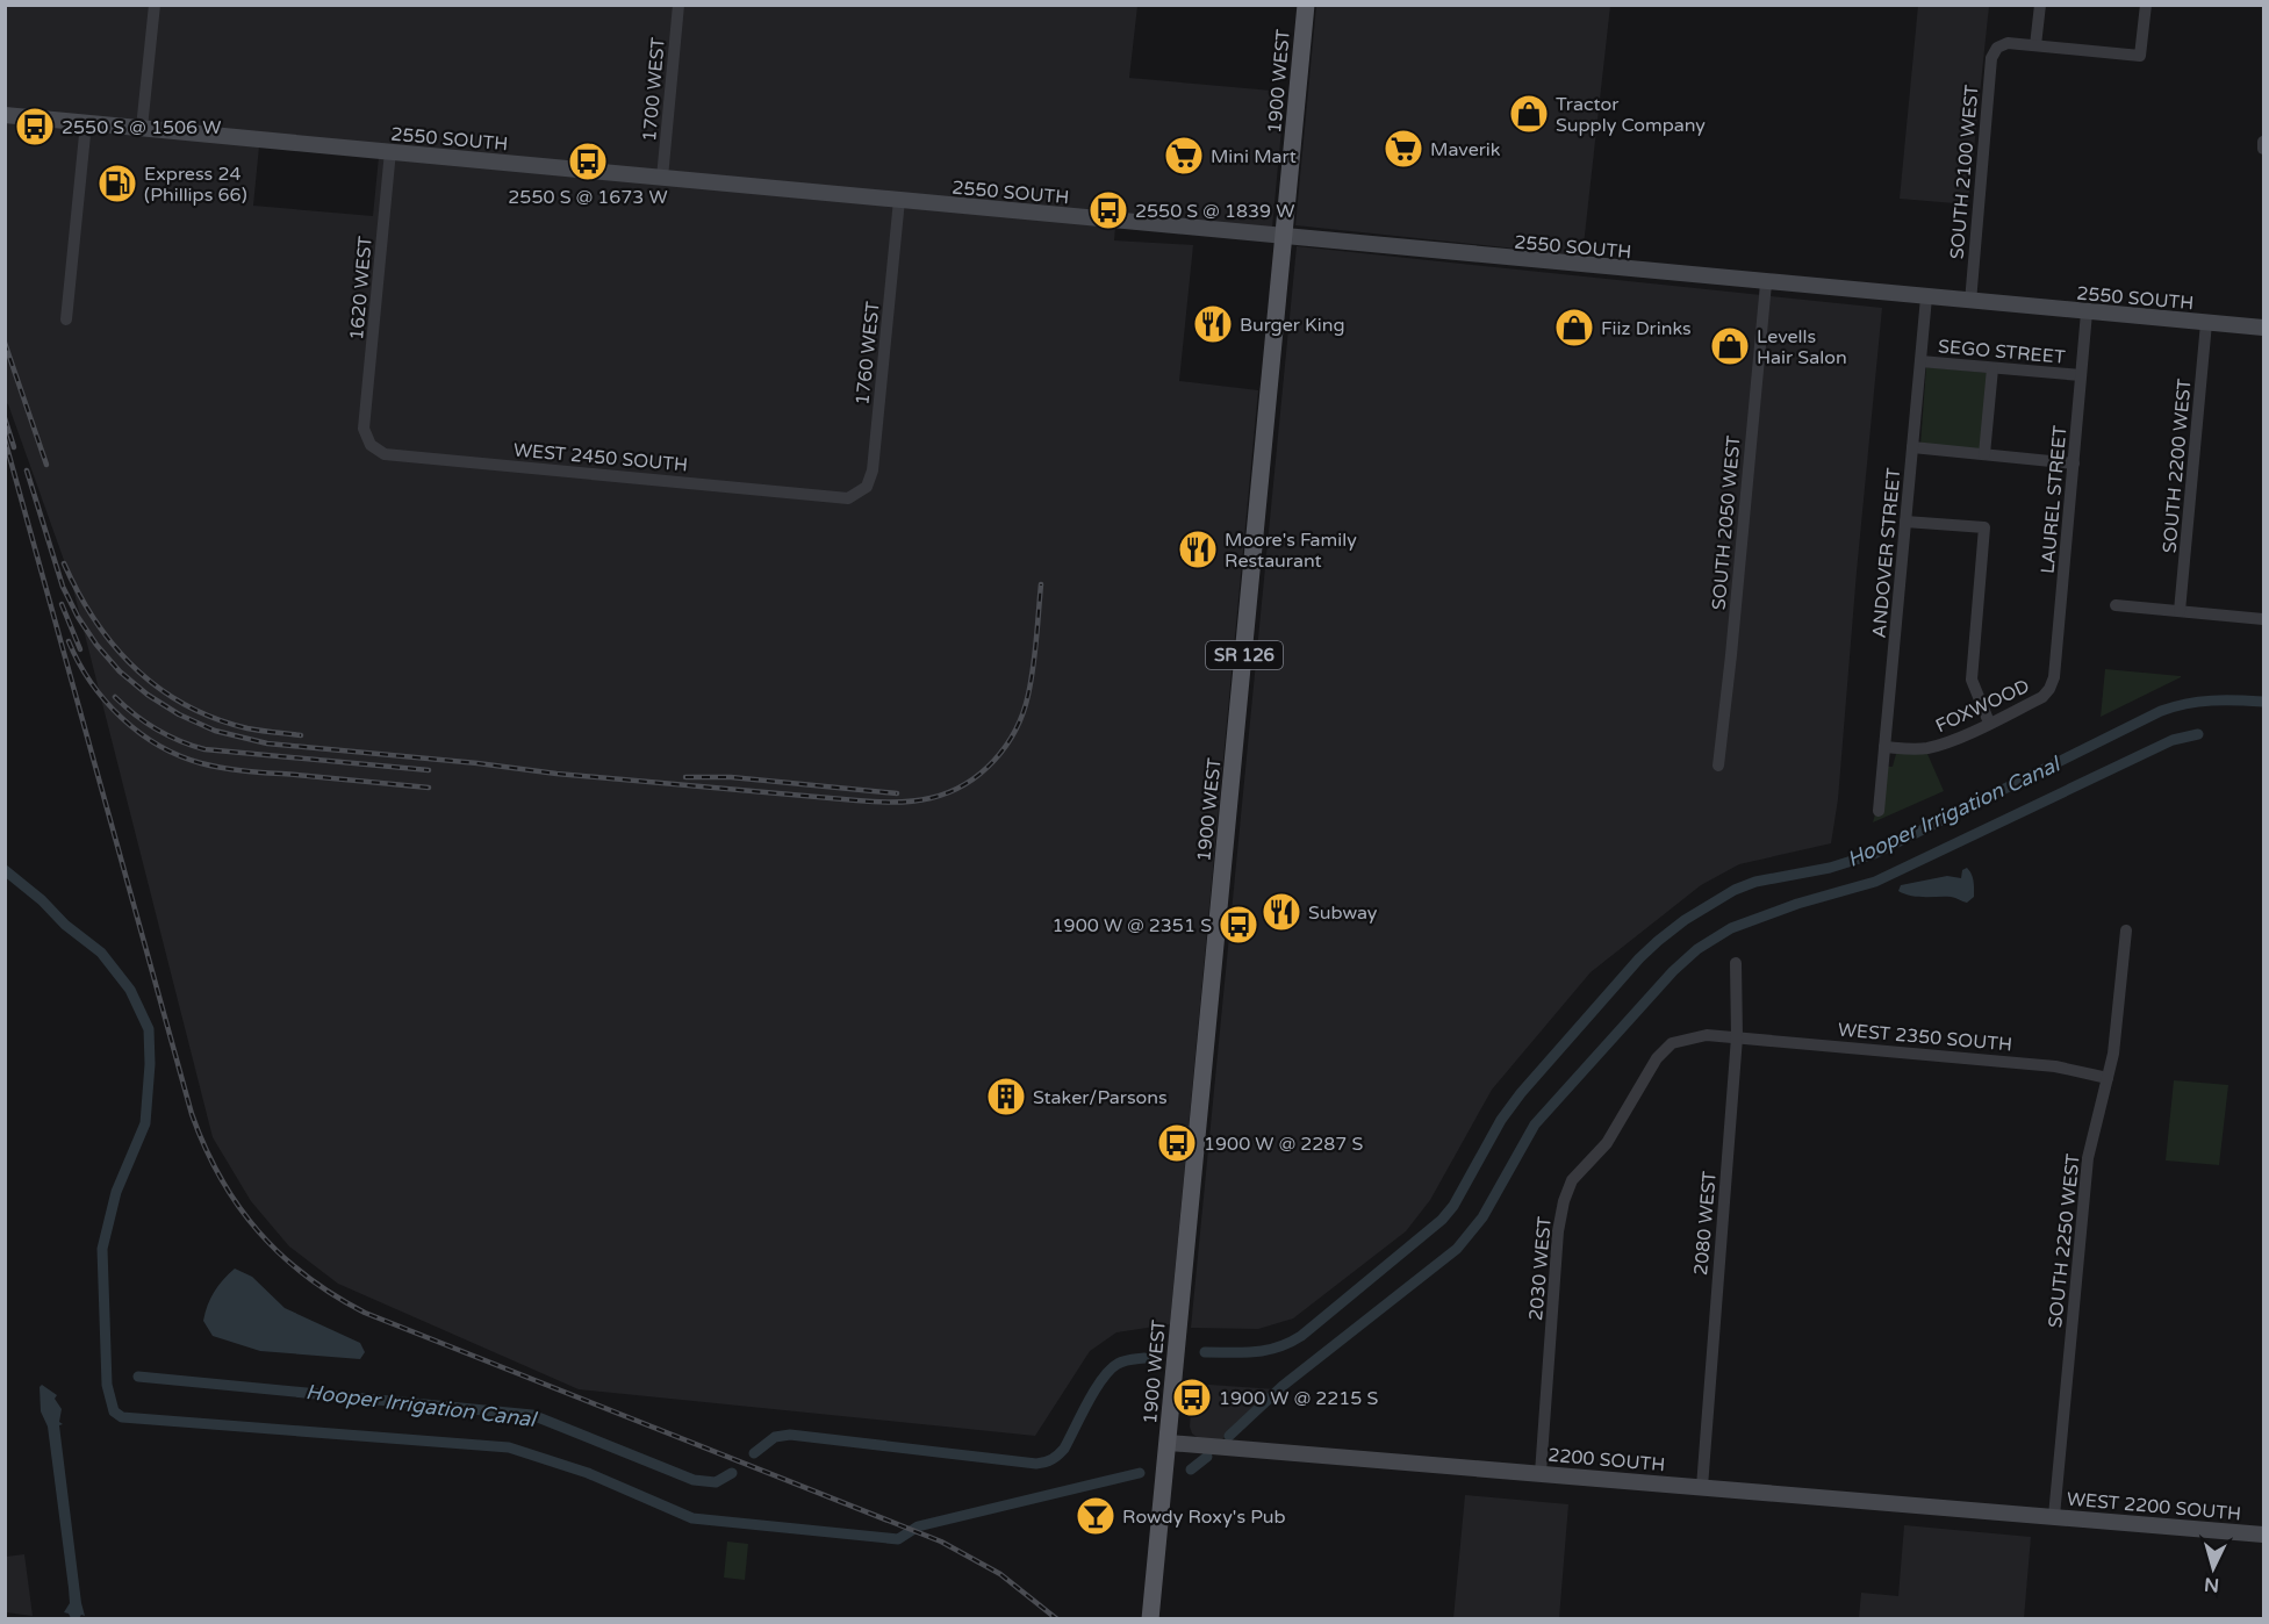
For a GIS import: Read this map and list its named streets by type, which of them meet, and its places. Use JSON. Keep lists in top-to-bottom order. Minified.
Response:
{"streets":{"main road":["1900 WEST","SR 126"],"street":["1700 WEST","2550 SOUTH","SOUTH 2100 WEST","1620 WEST","SEGO STREET","1760 WEST","WEST 2450 SOUTH","SOUTH 2200 WEST","LAUREL STREET","SOUTH 2050 WEST","ANDOVER STREET","FOXWOOD","WEST 2350 SOUTH","2080 WEST","SOUTH 2250 WEST","2030 WEST","2200 SOUTH","WEST 2200 SOUTH"]},"crossings":[["1900 WEST","2550 SOUTH"],["1900 WEST","2200 SOUTH"],["1700 WEST","2550 SOUTH"],["2550 SOUTH","SOUTH 2100 WEST"],["2550 SOUTH","1620 WEST"],["2550 SOUTH","1760 WEST"],["2550 SOUTH","SOUTH 2200 WEST"],["2550 SOUTH","LAUREL STREET"],["2550 SOUTH","SOUTH 2050 WEST"],["2550 SOUTH","ANDOVER STREET"],["1620 WEST","WEST 2450 SOUTH"],["SEGO STREET","LAUREL STREET"],["SEGO STREET","ANDOVER STREET"],["1760 WEST","WEST 2450 SOUTH"],["LAUREL STREET","FOXWOOD"],["ANDOVER STREET","FOXWOOD"],["WEST 2350 SOUTH","2080 WEST"],["WEST 2350 SOUTH","SOUTH 2250 WEST"],["WEST 2350 SOUTH","2030 WEST"],["2080 WEST","2030 WEST"],["2080 WEST","2200 SOUTH"],["SOUTH 2250 WEST","2200 SOUTH"],["SOUTH 2250 WEST","WEST 2200 SOUTH"],["2030 WEST","2200 SOUTH"],["2200 SOUTH","WEST 2200 SOUTH"]],"water":["Hooper Irrigation Canal"],"places":{"shop":["Tractor Supply Company","Fiiz Drinks","Levells Hair Salon"],"bus stop":["2550 S @ 1506 W","2550 S @ 1673 W","2550 S @ 1839 W","1900 W @ 2351 S","1900 W @ 2287 S","1900 W @ 2215 S"],"supermarket":["Maverik","Mini Mart"],"fuel station":["Express 24 (Phillips 66)"],"restaurant":["Burger King","Moore's Family Restaurant","Subway"],"building":["Staker/Parsons"],"bar":["Rowdy Roxy's Pub"]},"north":"bottom"}
